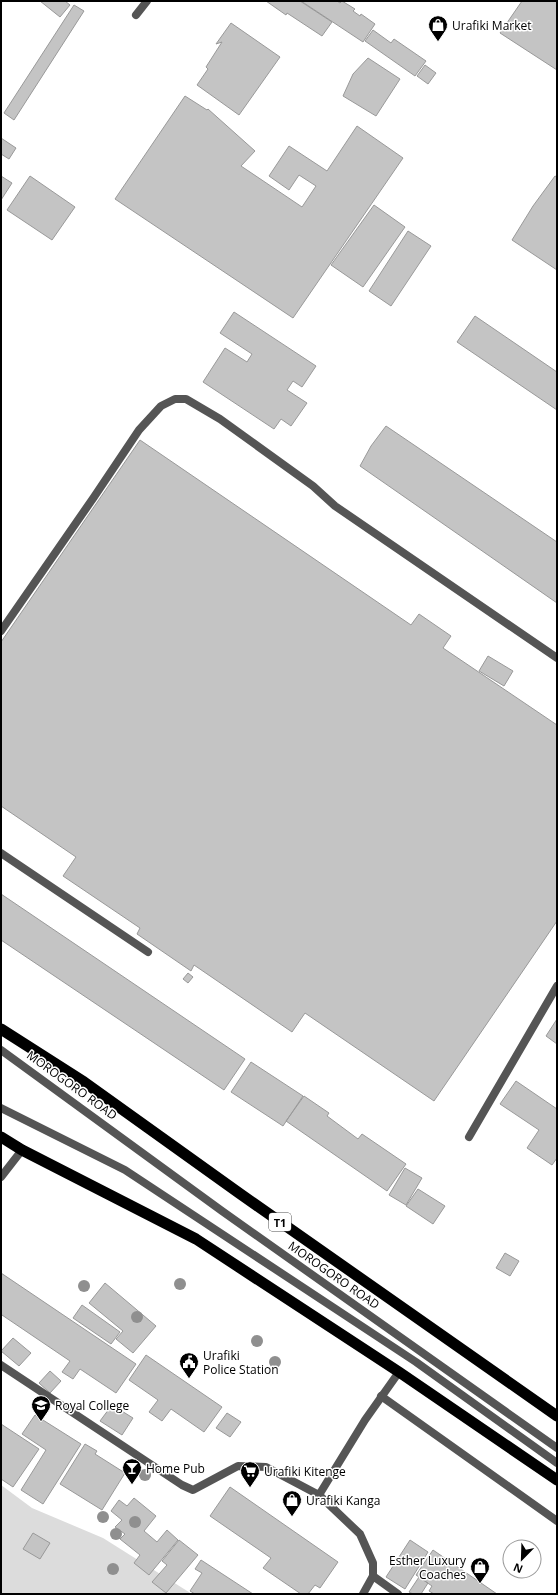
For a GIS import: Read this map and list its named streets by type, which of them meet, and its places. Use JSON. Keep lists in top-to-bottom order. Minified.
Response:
{"streets":{"highway":["MOROGORO ROAD","T1"]},"places":{"shop":["Urafiki Market","Urafiki Kanga","Esther Luxury Coaches"],"public building":["Urafiki Police Station"],"school or university":["Royal College"],"bar":["Home Pub"],"supermarket":["Urafiki Kitenge"]},"north":"bottom left"}
